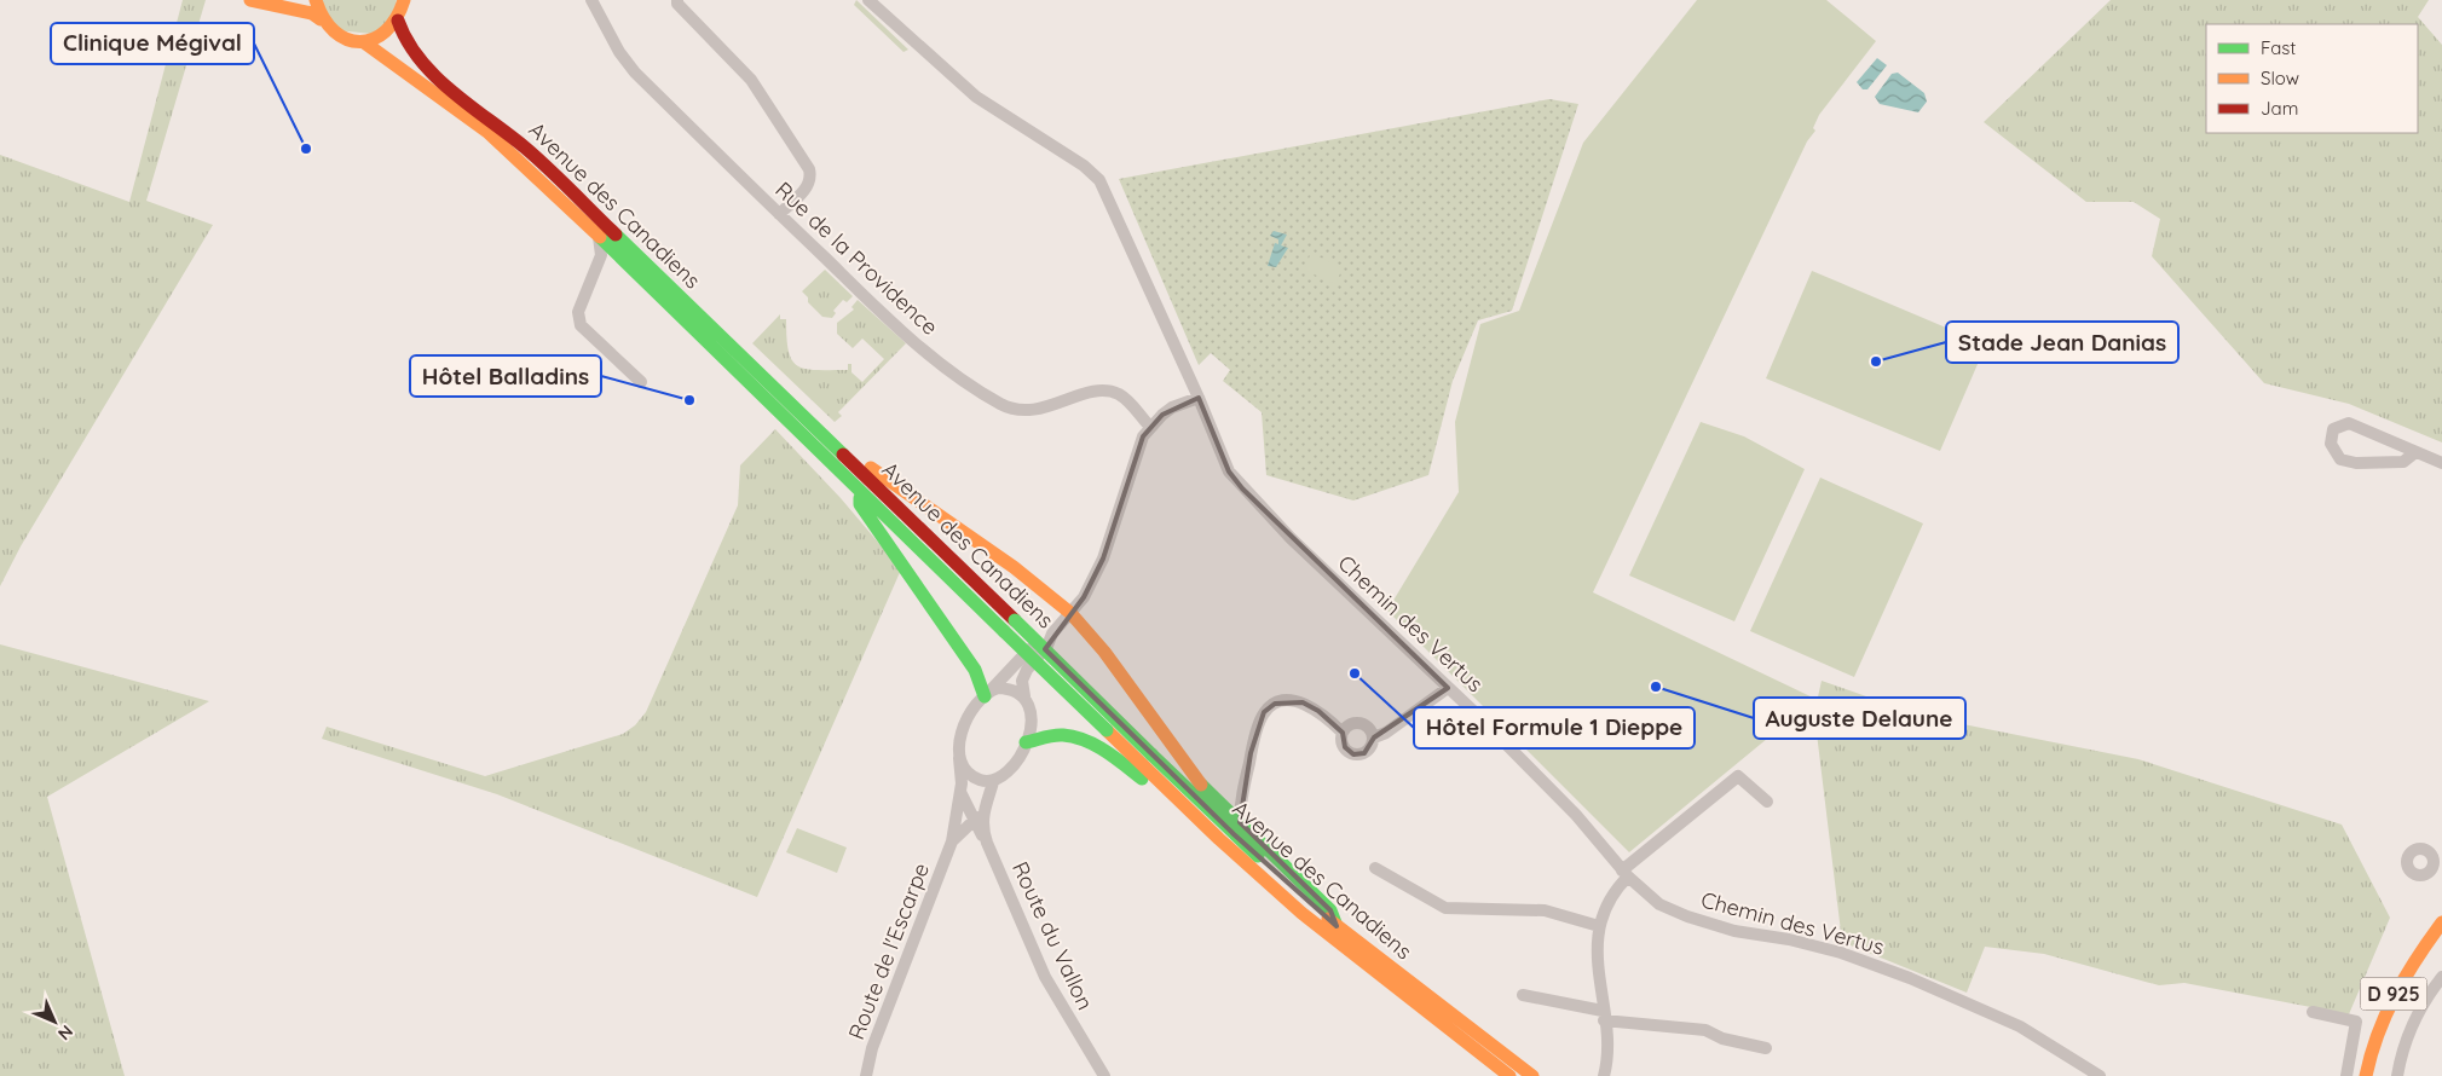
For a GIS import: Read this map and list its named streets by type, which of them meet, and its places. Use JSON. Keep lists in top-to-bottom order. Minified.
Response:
{"streets":{"main road":["Avenue des Canadiens","D 925"],"street":["Rue de la Providence","Chemin des Vertus","Route du Vallon","Route de l'Escarpe"]},"crossings":[["Route du Vallon","Route de l'Escarpe"]],"places":["Clinique Mégival","Stade Jean Danias","Hôtel Balladins","Hôtel Formule 1 Dieppe","Auguste Delaune"],"legend":["Fast","Slow","Jam"],"north":"bottom right"}
